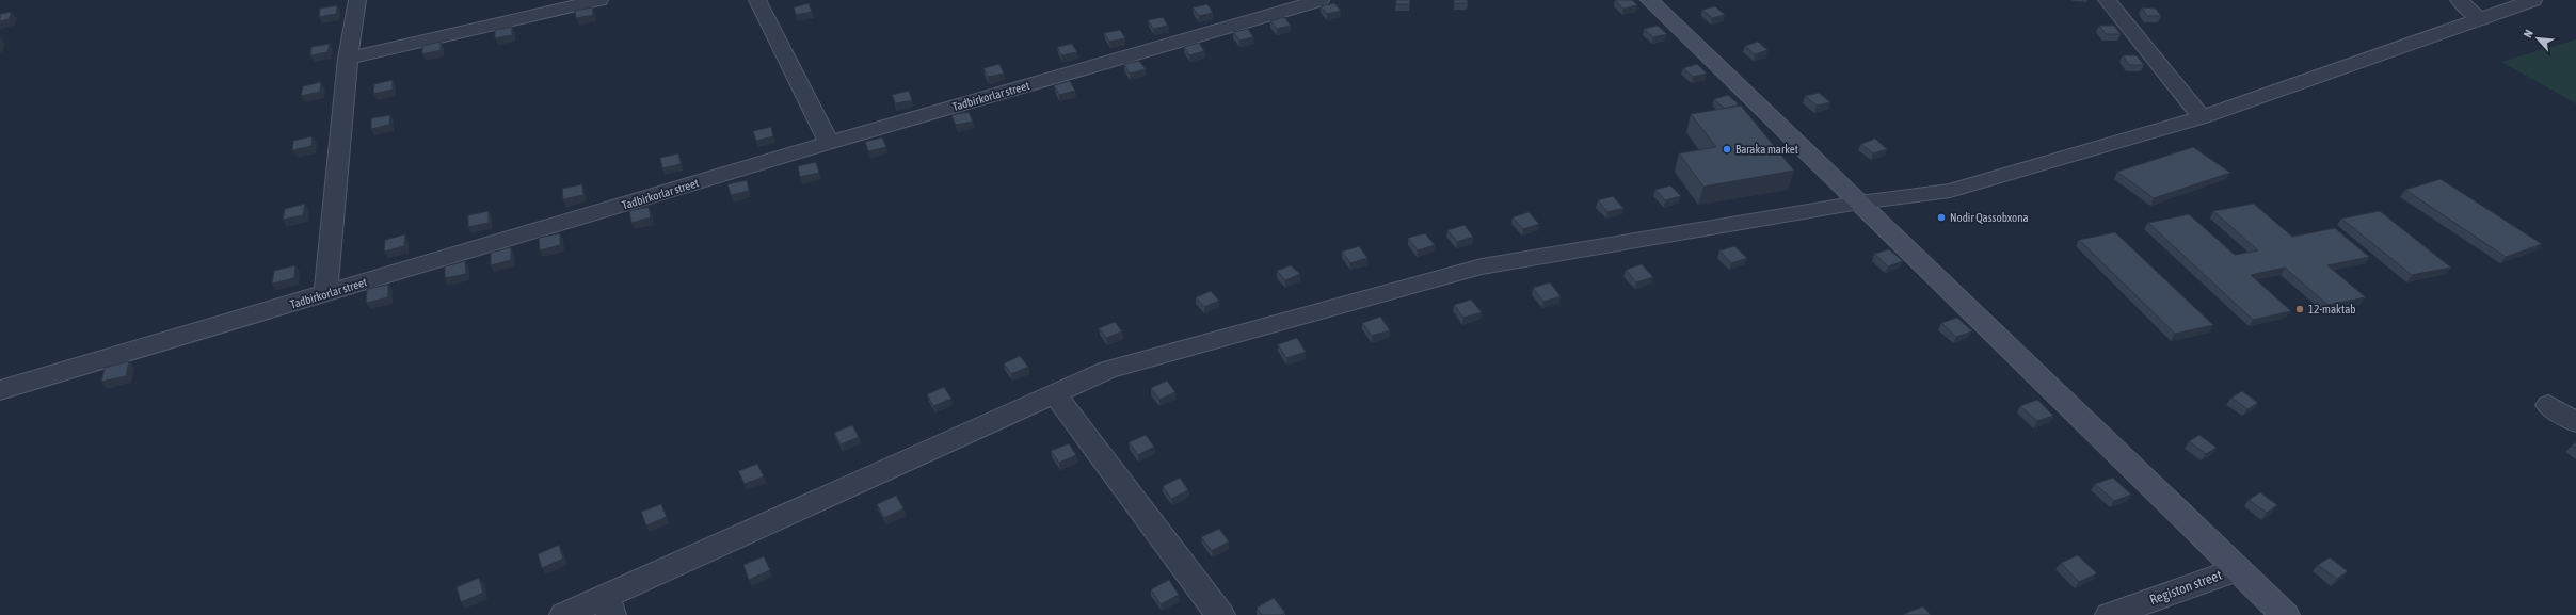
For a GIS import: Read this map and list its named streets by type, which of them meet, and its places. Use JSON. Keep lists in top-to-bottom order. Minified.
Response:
{"streets":{"street":["Tadbirkorlar street","Registon street"]},"places":["Baraka market","Nodir Qassobxona","12-maktab"],"north":"top left"}
